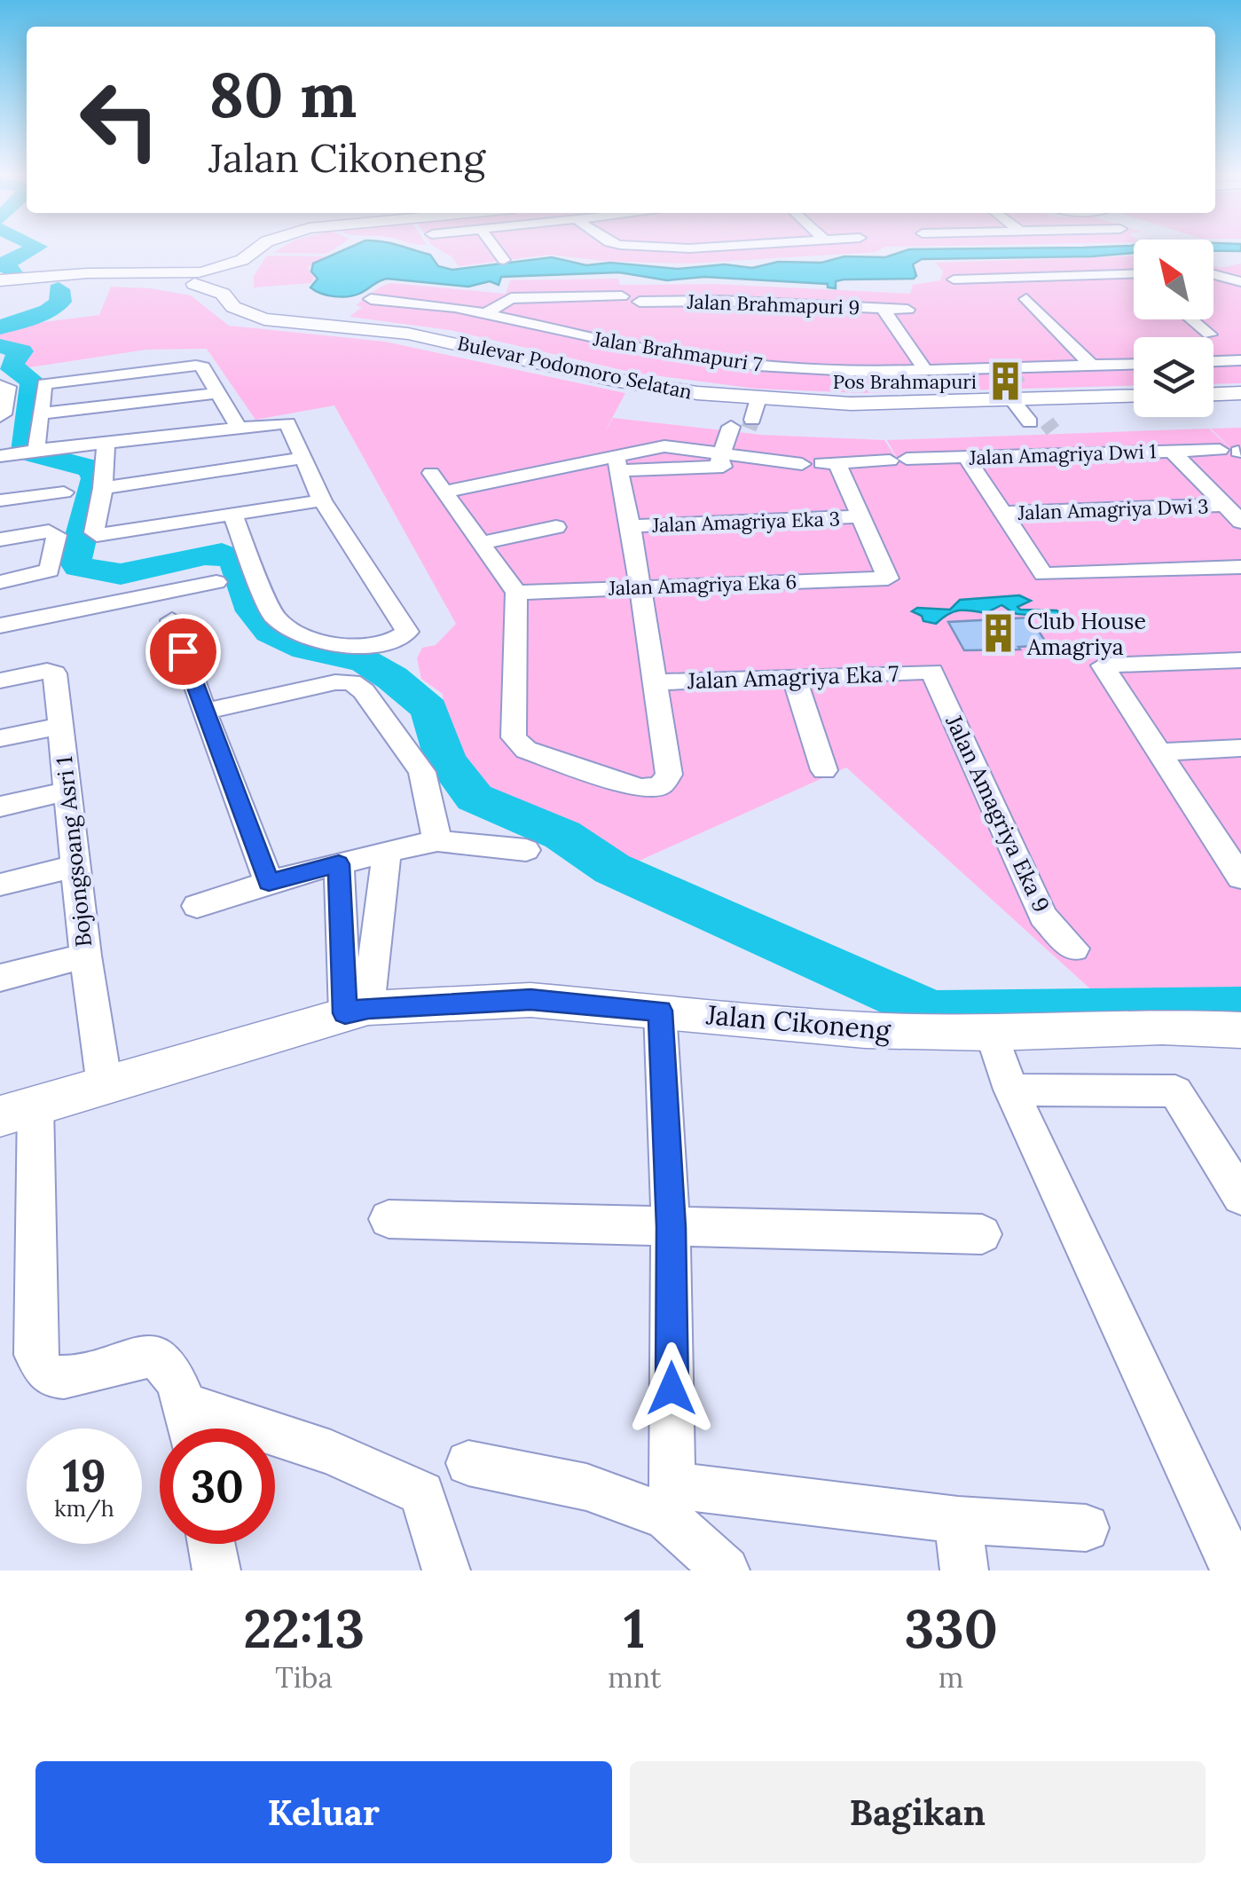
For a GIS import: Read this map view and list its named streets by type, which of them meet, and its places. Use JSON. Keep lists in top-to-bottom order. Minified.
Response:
{"streets":{"street":["Jalan Brahmapuri 9","Jalan Brahmapuri 7","Bulevar Podomoro Selatan","Jalan Amagriya Dwi 1","Jalan Amagriya Dwi 3","Jalan Amagriya Eka 3","Jalan Amagriya Eka 6","Jalan Amagriya Eka 7","Jalan Amagriya Eka 9","Bojongsoang Asri 1","Jalan Cikoneng"]},"crossings":[["Jalan Brahmapuri 7","Bulevar Podomoro Selatan"],["Jalan Amagriya Eka 3","Jalan Amagriya Eka 6"],["Jalan Amagriya Eka 7","Jalan Amagriya Eka 9"],["Bojongsoang Asri 1","Jalan Cikoneng"]],"places":{"building":["Pos Brahmapuri","Club House Amagriya"]},"north":"top left","page":{"turn":["80 m","Jalan Cikoneng"],"speed":"19 km/h","limit":"30","eta":["22:13","Tiba","1","mnt","330","m"],"buttons":["Keluar","Bagikan"]}}
